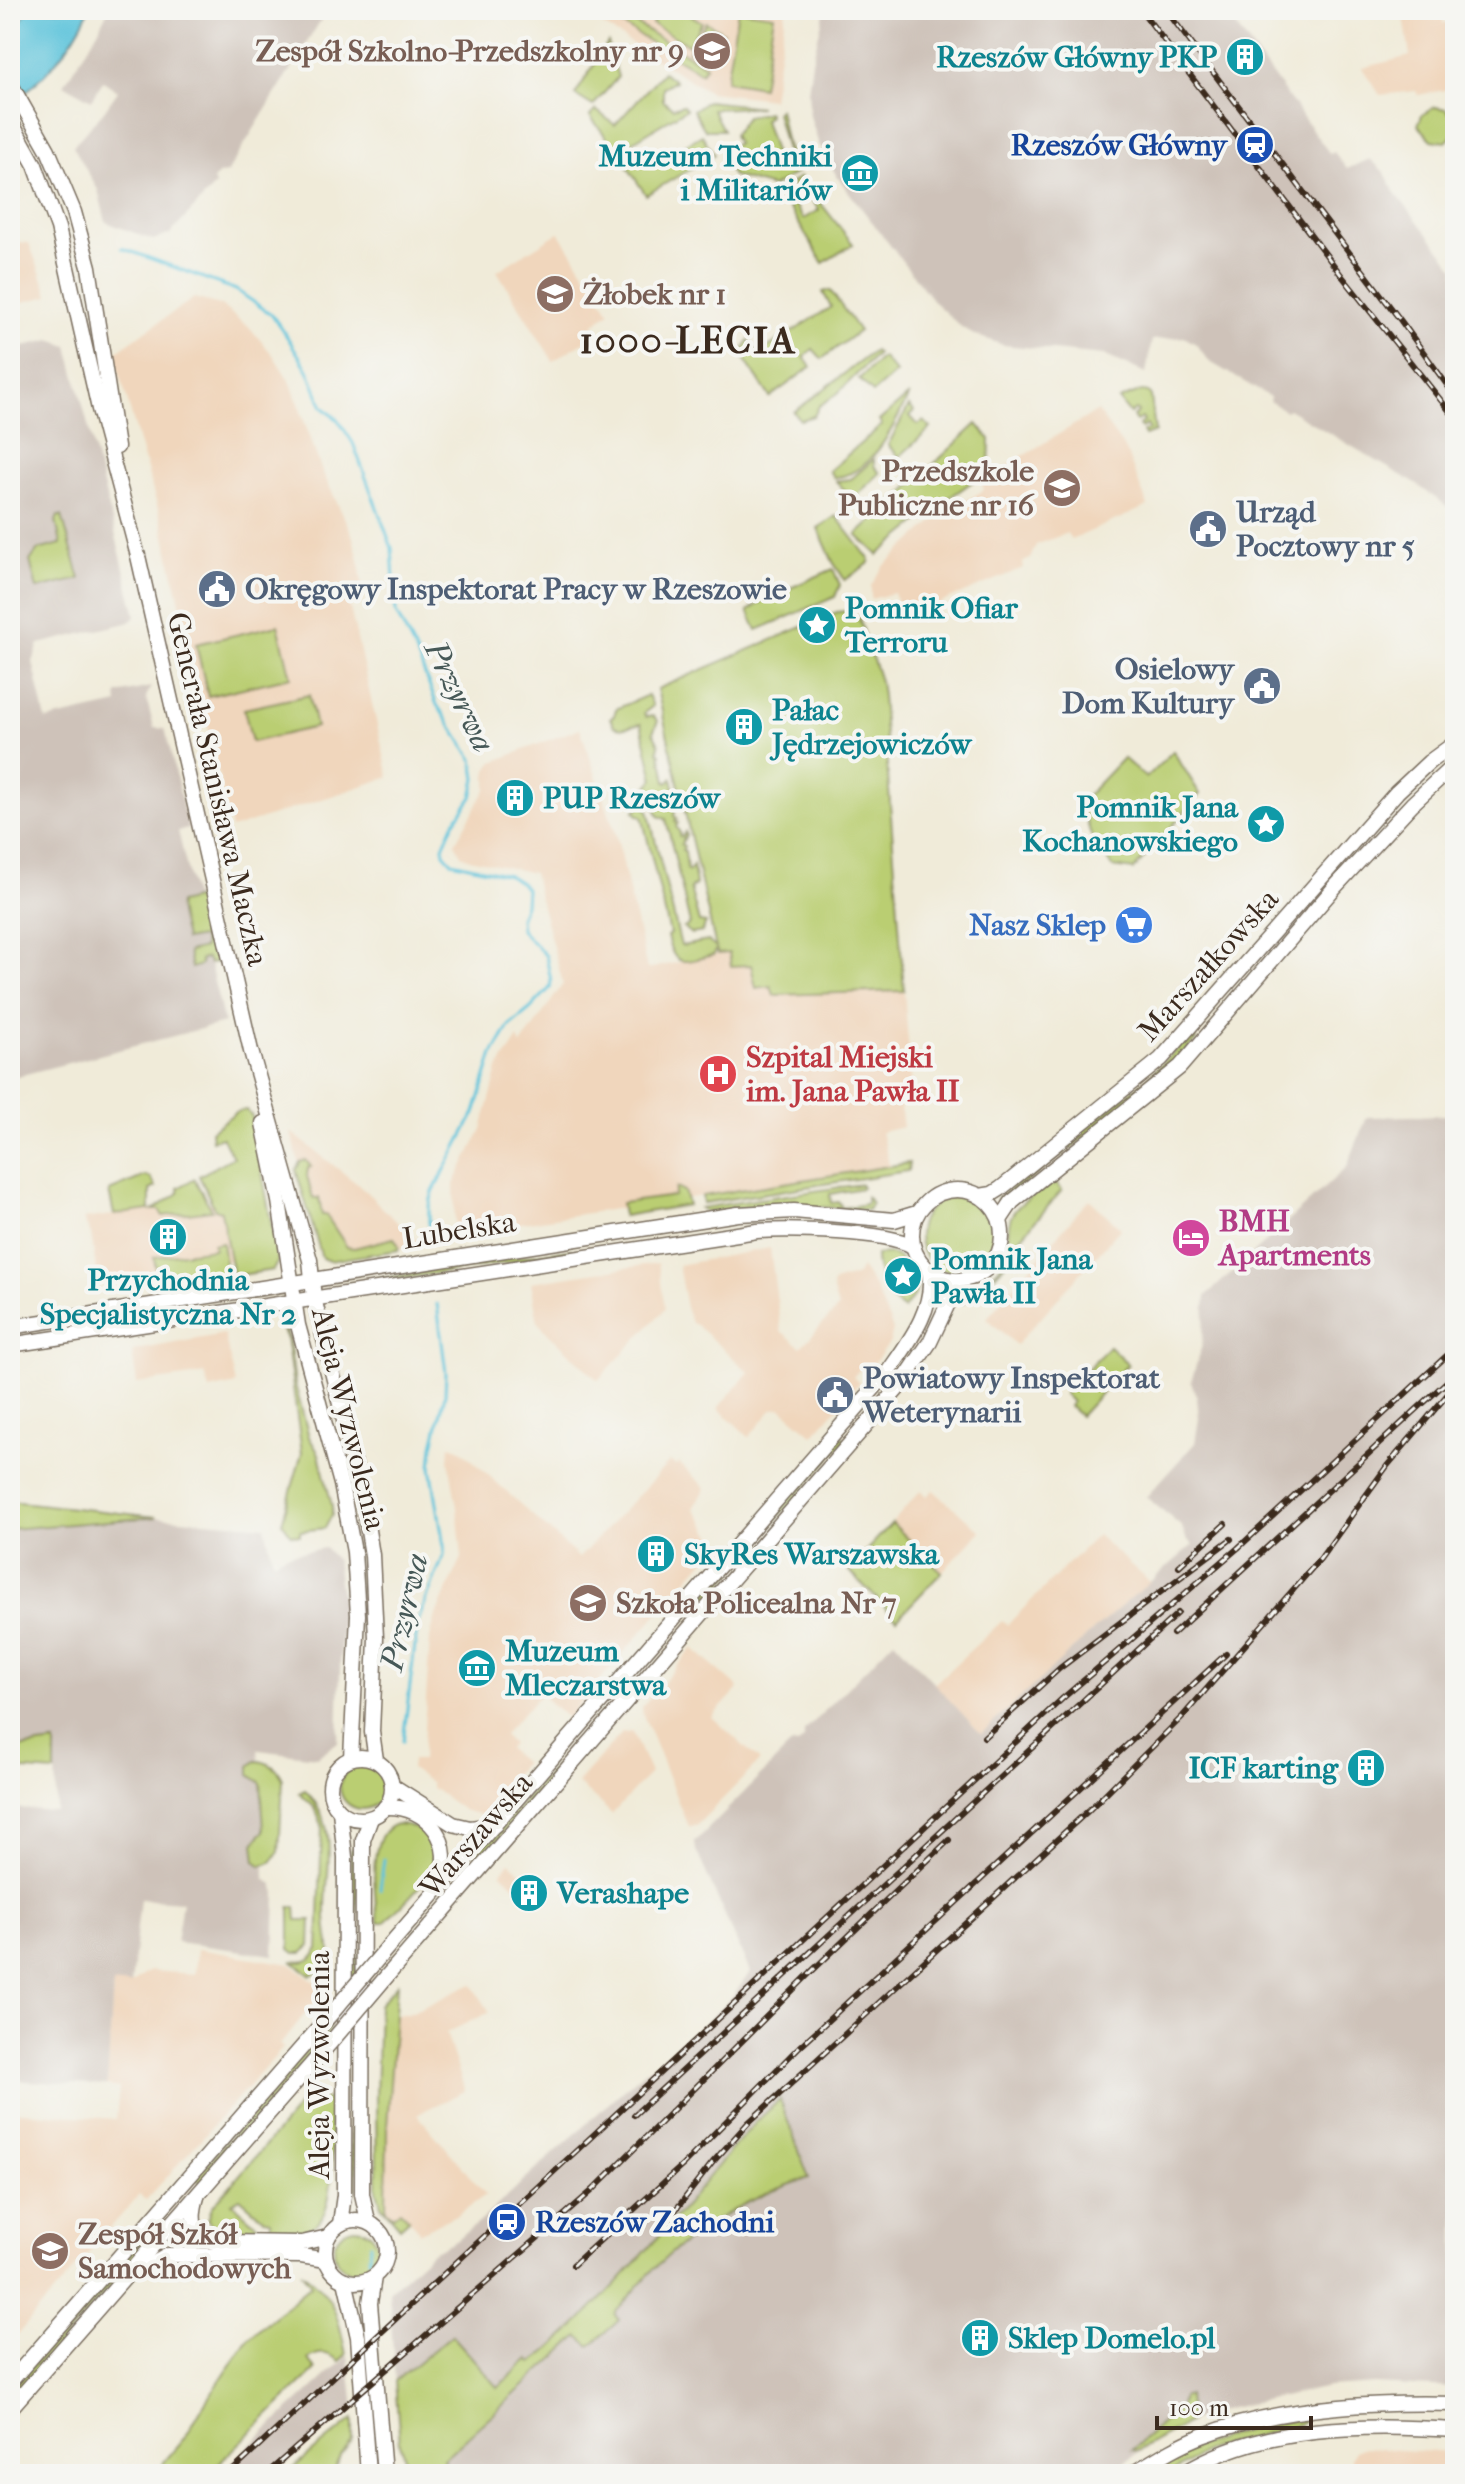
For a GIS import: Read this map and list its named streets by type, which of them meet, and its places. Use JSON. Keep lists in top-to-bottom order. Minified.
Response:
{"streets":{"main road":["Generała Stanisława Maczka","Marszałkowska","Lubelska","Aleja Wyzwolenia","Warszawska"]},"crossings":[["Generała Stanisława Maczka","Lubelska"],["Generała Stanisława Maczka","Aleja Wyzwolenia"],["Marszałkowska","Lubelska"],["Marszałkowska","Warszawska"],["Lubelska","Aleja Wyzwolenia"],["Lubelska","Warszawska"]],"districts":["1000-LECIA"],"water":["Przyrwa"],"places":{"school or university":["Zespół Szkolno-Przedszkolny nr 9","Żłobek nr 1","Przedszkole Publiczne nr 16","Szkoła Policealna Nr 7","Zespół Szkół Samochodowych"],"building":["Rzeszów Główny PKP","Pałac Jędrzejowiczów","PUP Rzeszów","Przychodnia Specjalistyczna Nr 2","SkyRes Warszawska","ICF karting","Verashape","Sklep Domelo.pl"],"station":["Rzeszów Główny","Rzeszów Zachodni"],"museum":["Muzeum Techniki i Militariów","Muzeum Mleczarstwa"],"public building":["Urząd Pocztowy nr 5","Okręgowy Inspektorat Pracy w Rzeszowie","Osielowy Dom Kultury","Powiatowy Inspektorat Weterynarii"],"place":["Pomnik Ofiar Terroru","Pomnik Jana Kochanowskiego","Pomnik Jana Pawła II"],"supermarket":["Nasz Sklep"],"hospital":["Szpital Miejski im. Jana Pawła II"],"hotel":["BMH Apartments"]},"scale_bar":"100 m"}
